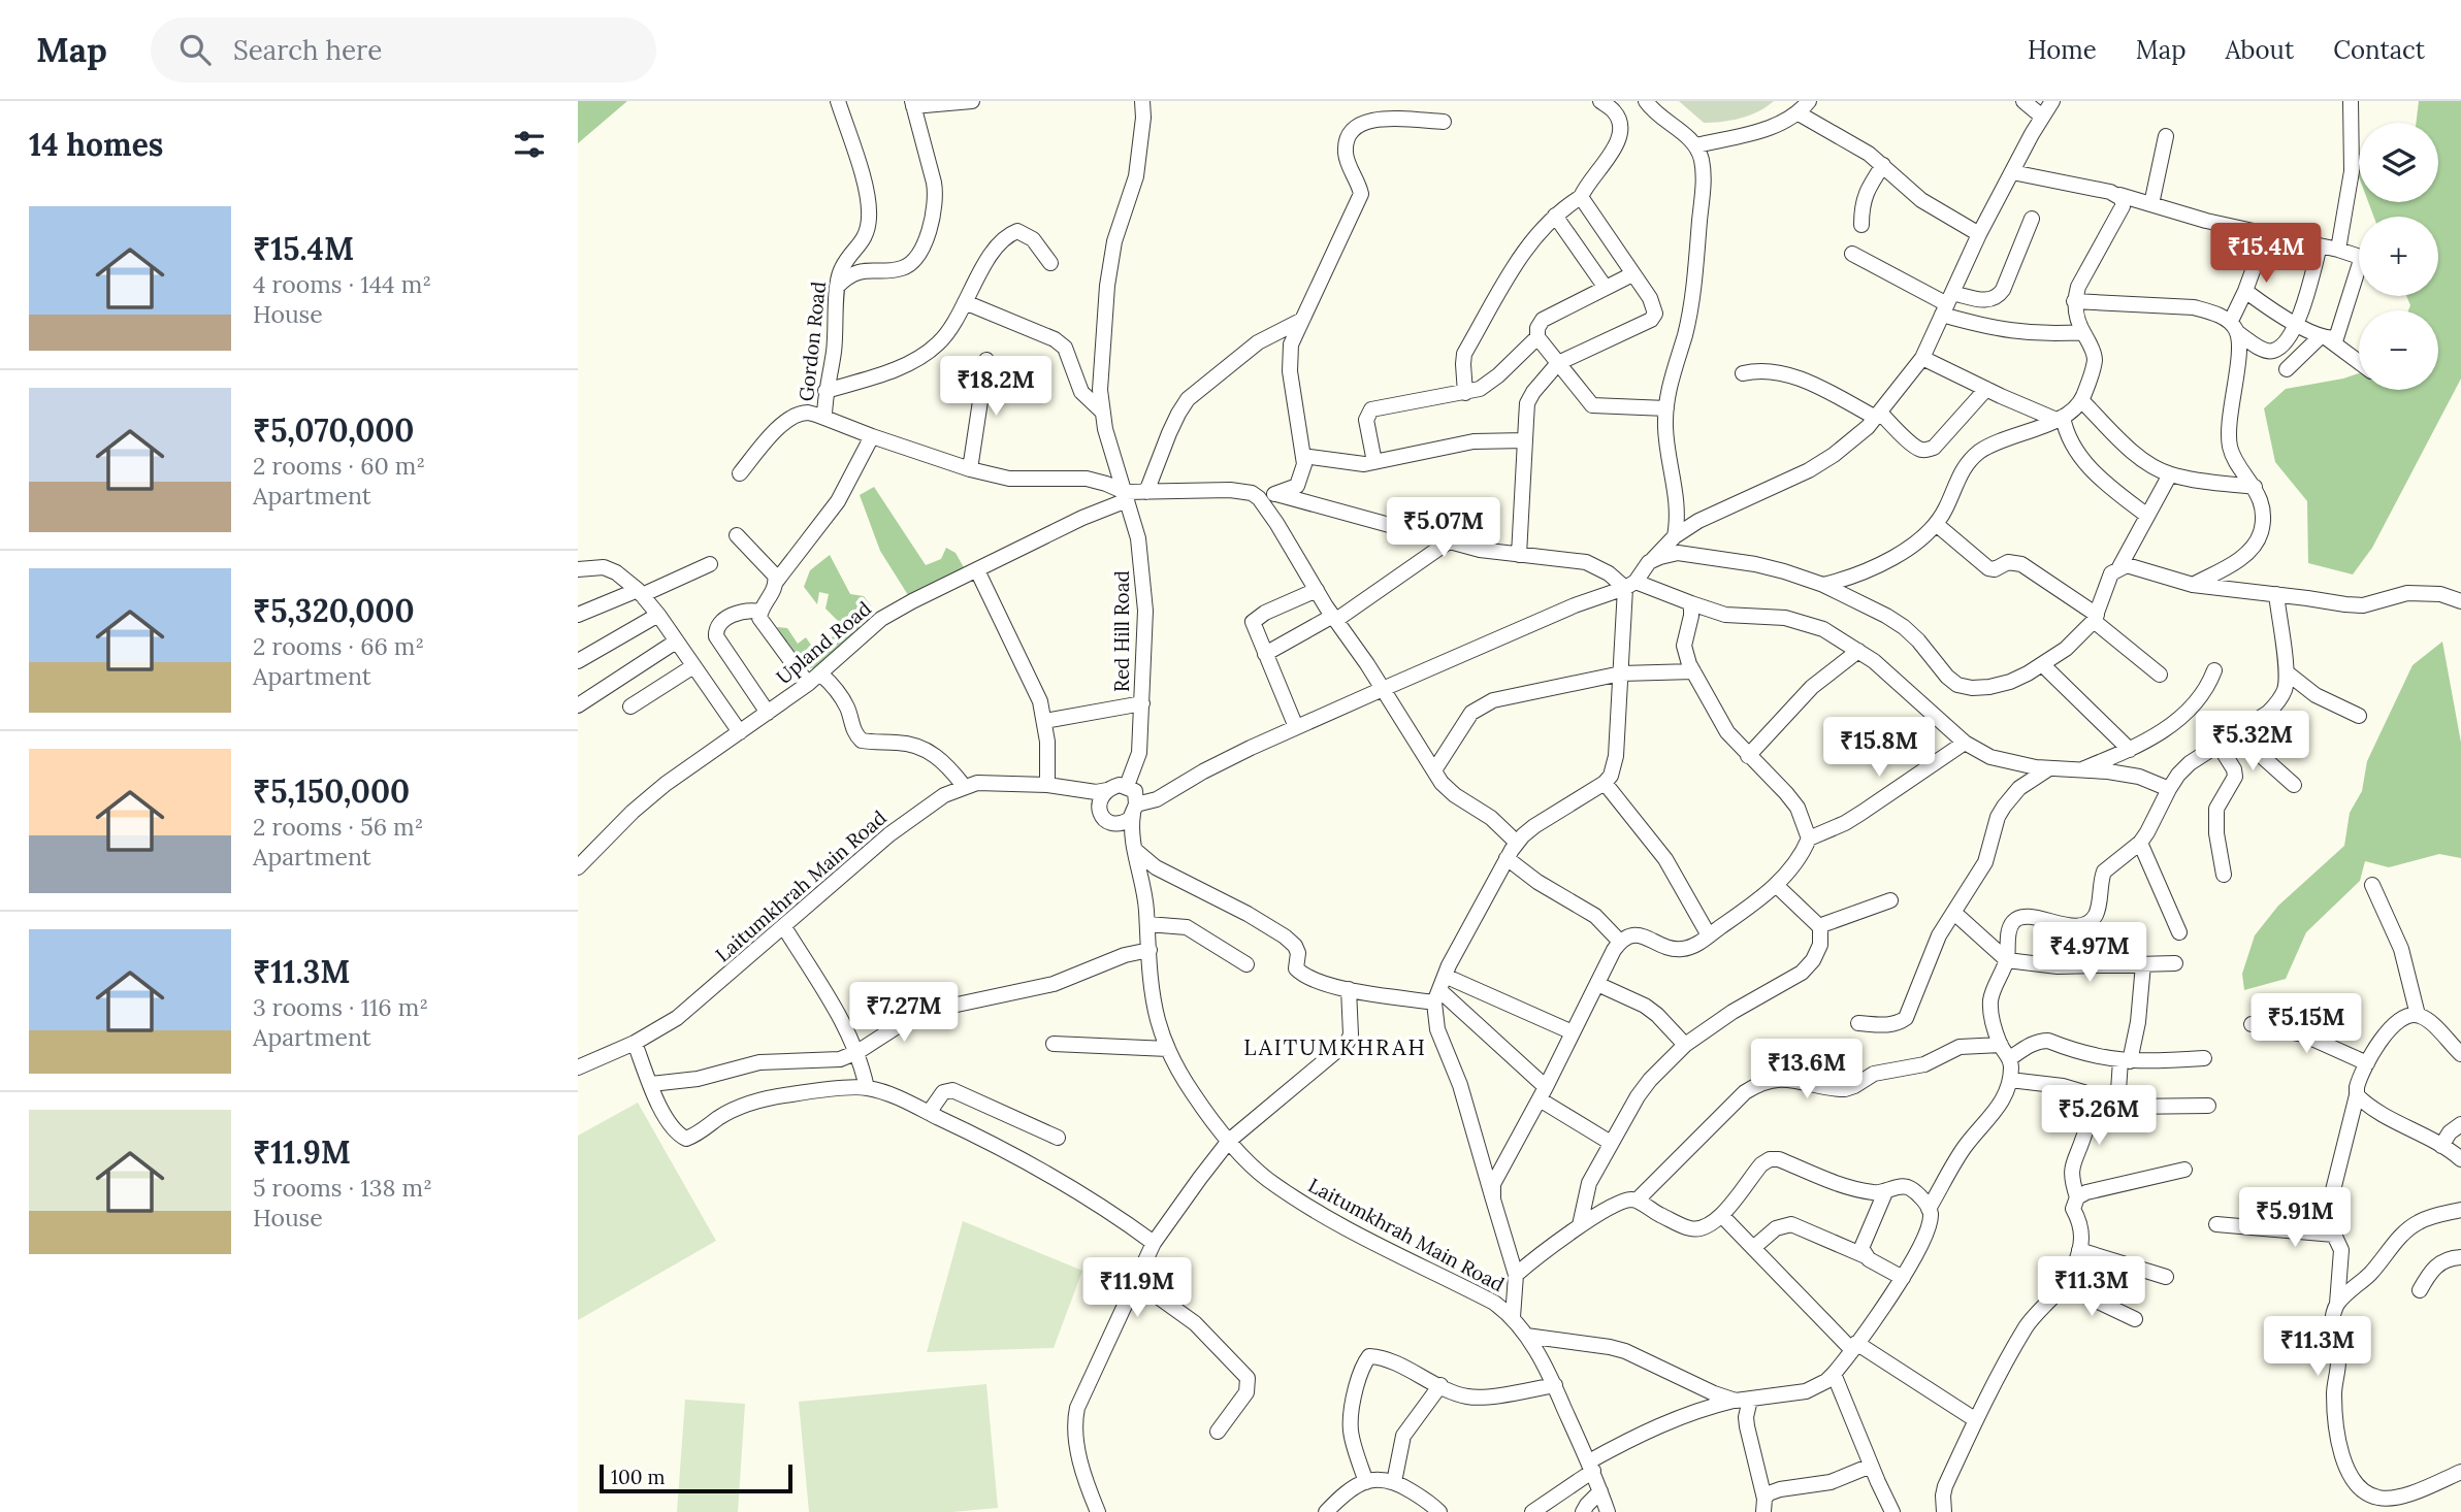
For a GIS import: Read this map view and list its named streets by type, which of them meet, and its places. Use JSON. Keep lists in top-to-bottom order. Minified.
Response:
{"streets":{"street":["Gordon Road","Red Hill Road","Upland Road","Laitumkhrah Main Road"]},"crossings":[["Gordon Road","Red Hill Road"],["Gordon Road","Upland Road"],["Red Hill Road","Upland Road"],["Red Hill Road","Laitumkhrah Main Road"]],"districts":["LAITUMKHRAH"],"scale_bar":"100 m","page":{"header":"Map","search":"Search here","nav":["Home","Map","About","Contact"],"heading":"14 homes","map_buttons":["+","−"],"list":[{"name":"₹15.4M","note":"4 rooms · 144 m² · House"},{"name":"₹5,070,000","note":"2 rooms · 60 m² · Apartment"},{"name":"₹5,320,000","note":"2 rooms · 66 m² · Apartment"},{"name":"₹5,150,000","note":"2 rooms · 56 m² · Apartment"},{"name":"₹11.3M","note":"3 rooms · 116 m² · Apartment"},{"name":"₹11.9M","note":"5 rooms · 138 m² · House"}],"price":["₹15.4M","₹18.2M","₹5.07M","₹5.32M","₹15.8M","₹4.97M","₹7.27M","₹5.15M","₹13.6M","₹5.26M","₹5.91M","₹11.3M","₹11.9M","₹11.3M"],"scale":"100 m"}}
